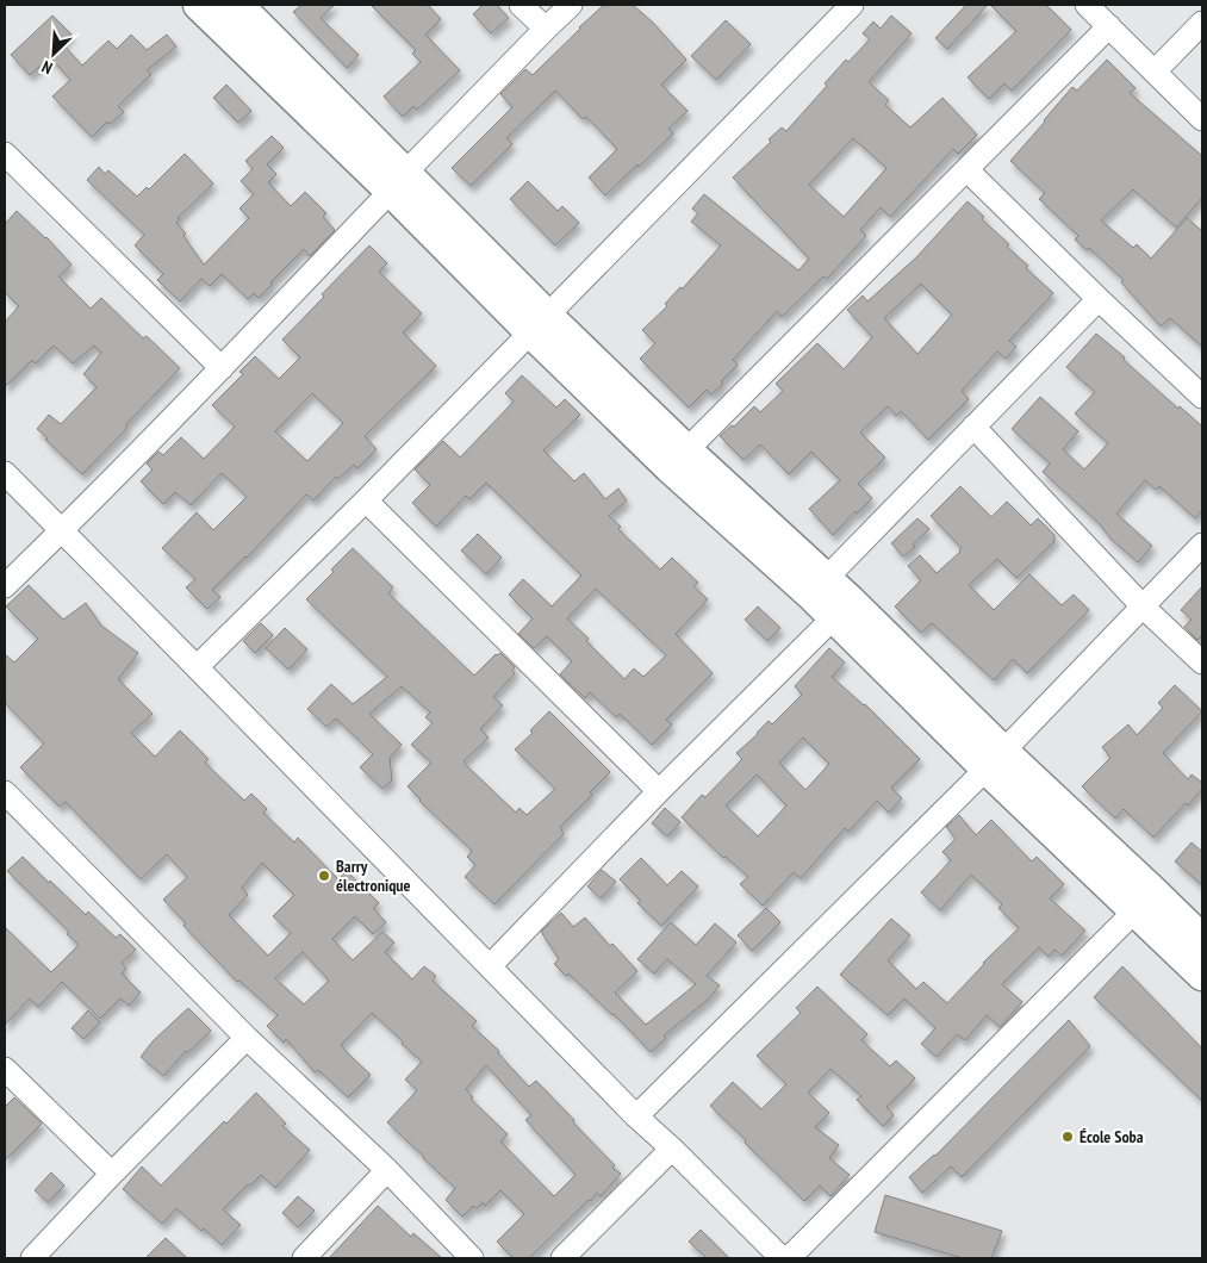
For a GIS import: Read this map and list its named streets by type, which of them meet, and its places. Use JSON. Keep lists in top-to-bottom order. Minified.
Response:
{"places":["Barry électronique","École Soba"],"north":"bottom left"}
